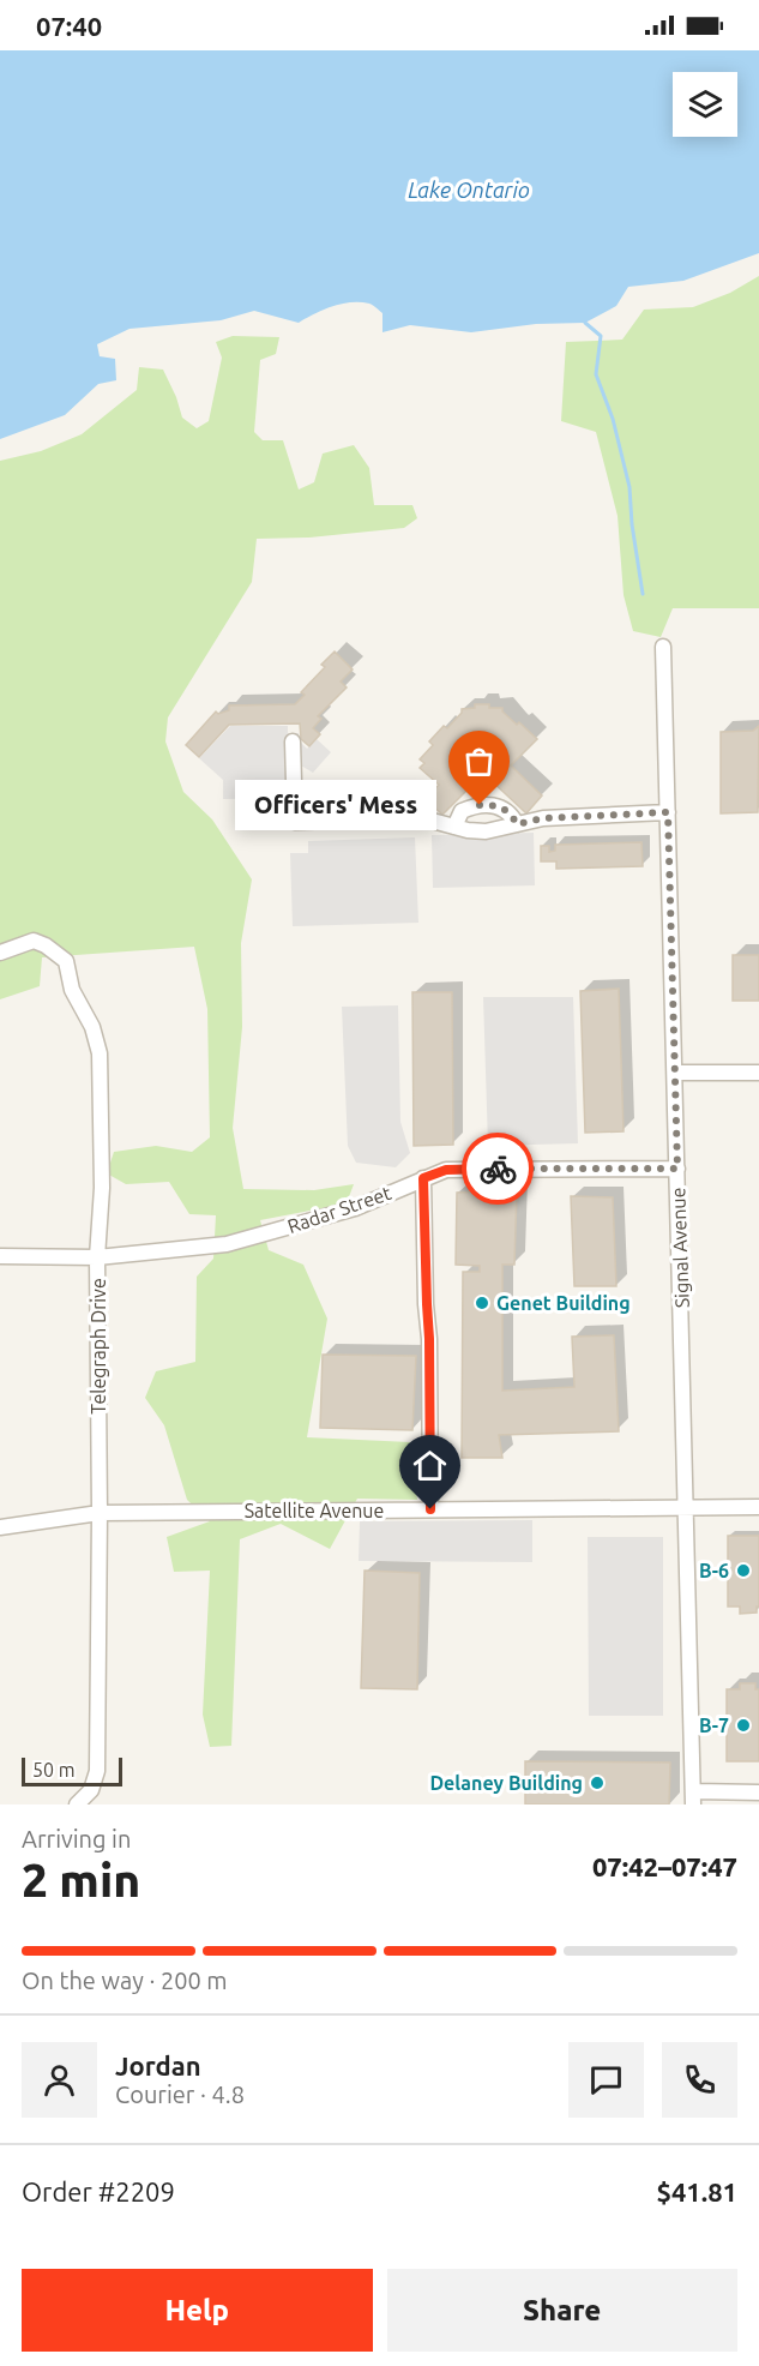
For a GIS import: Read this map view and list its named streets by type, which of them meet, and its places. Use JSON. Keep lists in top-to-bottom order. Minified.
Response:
{"streets":{"street":["Radar Street","Signal Avenue","Telegraph Drive","Satellite Avenue"]},"crossings":[["Radar Street","Signal Avenue"],["Radar Street","Telegraph Drive"],["Signal Avenue","Satellite Avenue"],["Telegraph Drive","Satellite Avenue"]],"water":["Lake Ontario"],"places":["Officers' Mess","Genet Building","B-6","B-7","Delaney Building"],"scale_bar":"50 m","page":{"status":"07:40","bubble":"Officers' Mess","scale":"50 m","heading":["2 min","Arriving in","07:42–07:47"],"panel":["Jordan","Courier · 4.8","Order #2209","$41.81"],"bar":"On the way · 200 m","buttons":["Help","Share"]}}
